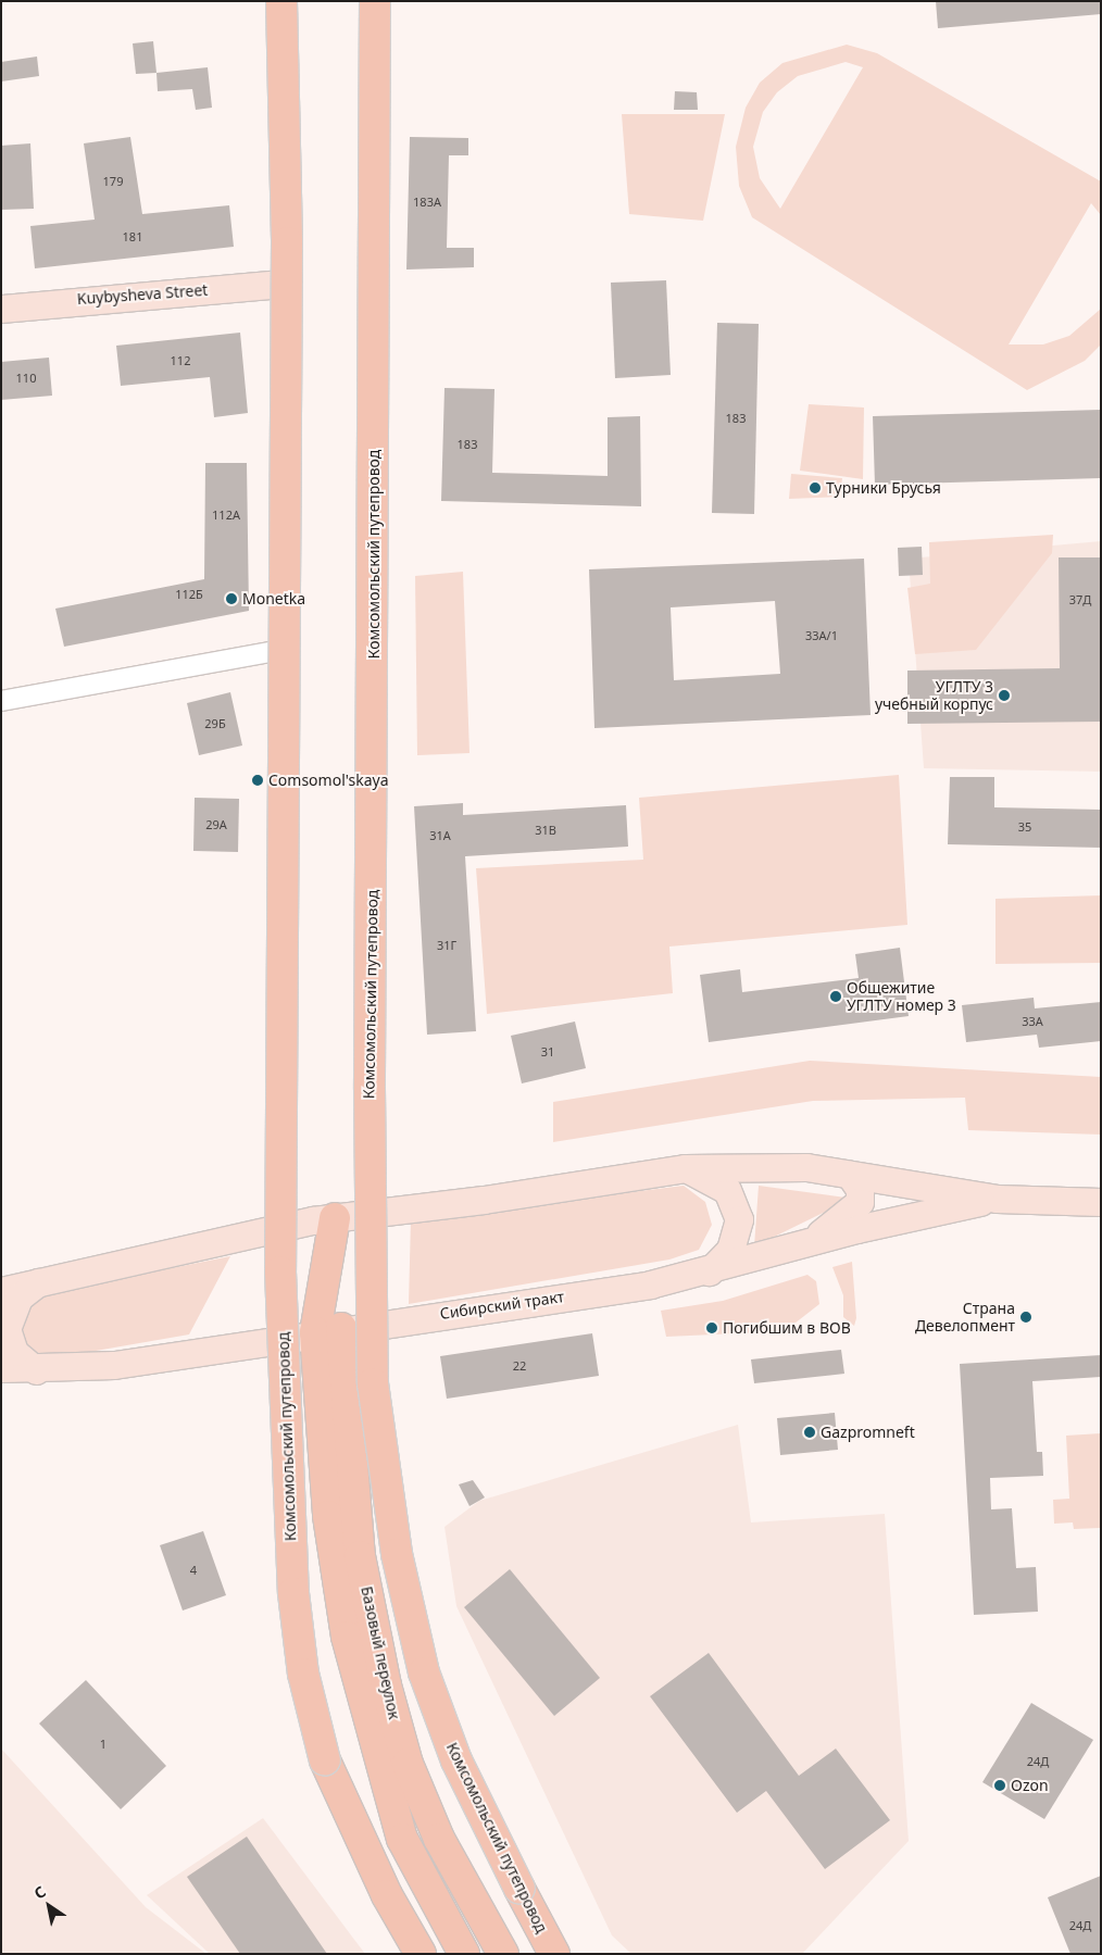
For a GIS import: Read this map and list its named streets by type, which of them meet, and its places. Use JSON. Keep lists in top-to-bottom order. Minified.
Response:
{"streets":{"main road":["Kuybysheva Street","Комсомольский путепровод","Сибирский тракт","Базовый переулок"]},"crossings":[["Сибирский тракт","Базовый переулок"]],"places":["Турники Брусья","Monetka","УГЛТУ 3 учебный корпус","Comsomol'skaya","Общежитие УГЛТУ номер 3","Страна Девелопмент","Погибшим в ВОВ","Gazpromneft","Ozon"],"house_numbers":["179","183А","181","112","110","183","183","112А","112Б","37Д","33А/1","29Б","29А","35","31В","31А","31Г","33А","31","22","4","1","24Д","24Д"],"north":"top left"}
